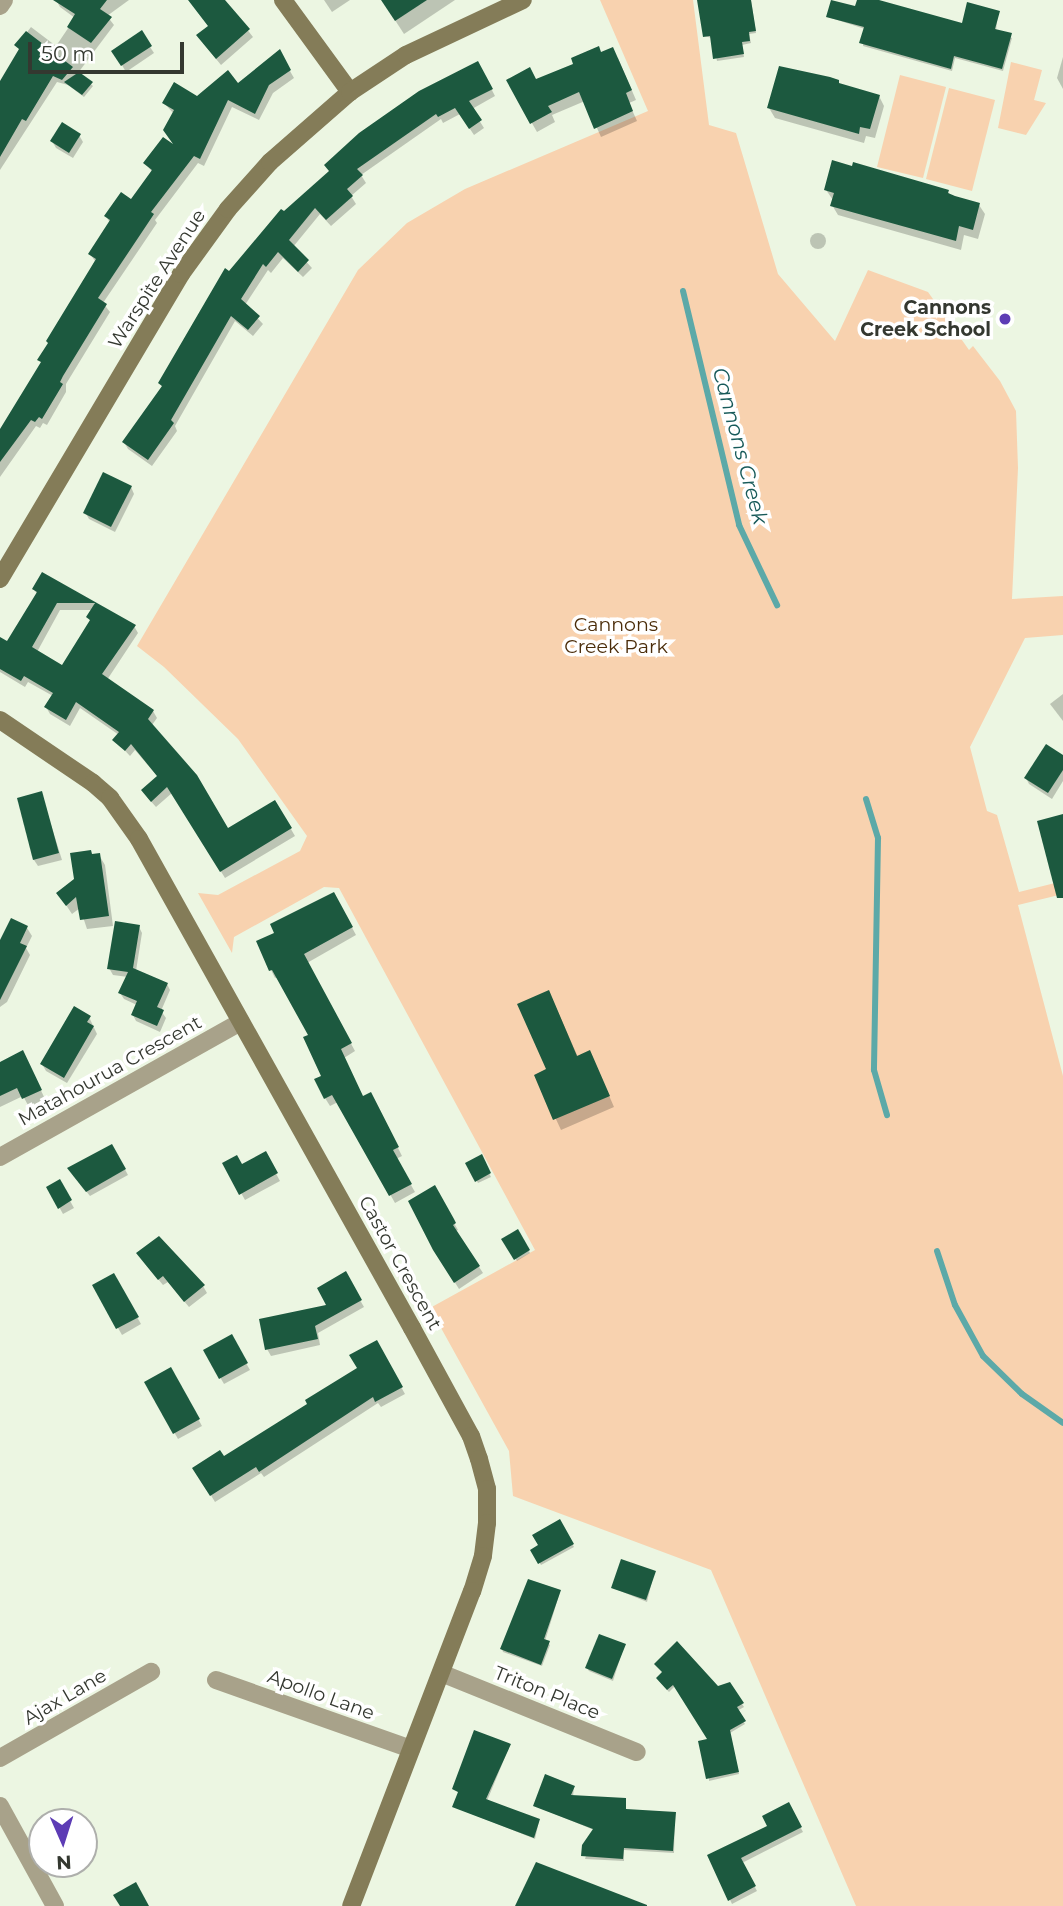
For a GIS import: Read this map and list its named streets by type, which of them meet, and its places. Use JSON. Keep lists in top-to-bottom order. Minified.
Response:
{"streets":{"street":["Warspite Avenue","Matahourua Crescent","Castor Crescent","Triton Place","Apollo Lane","Ajax Lane"]},"crossings":[["Matahourua Crescent","Castor Crescent"],["Castor Crescent","Triton Place"],["Castor Crescent","Apollo Lane"]],"water":["Cannons Creek"],"parks":["Cannons Creek Park"],"places":["Cannons Creek School"],"scale_bar":"50 m","north":"bottom"}
